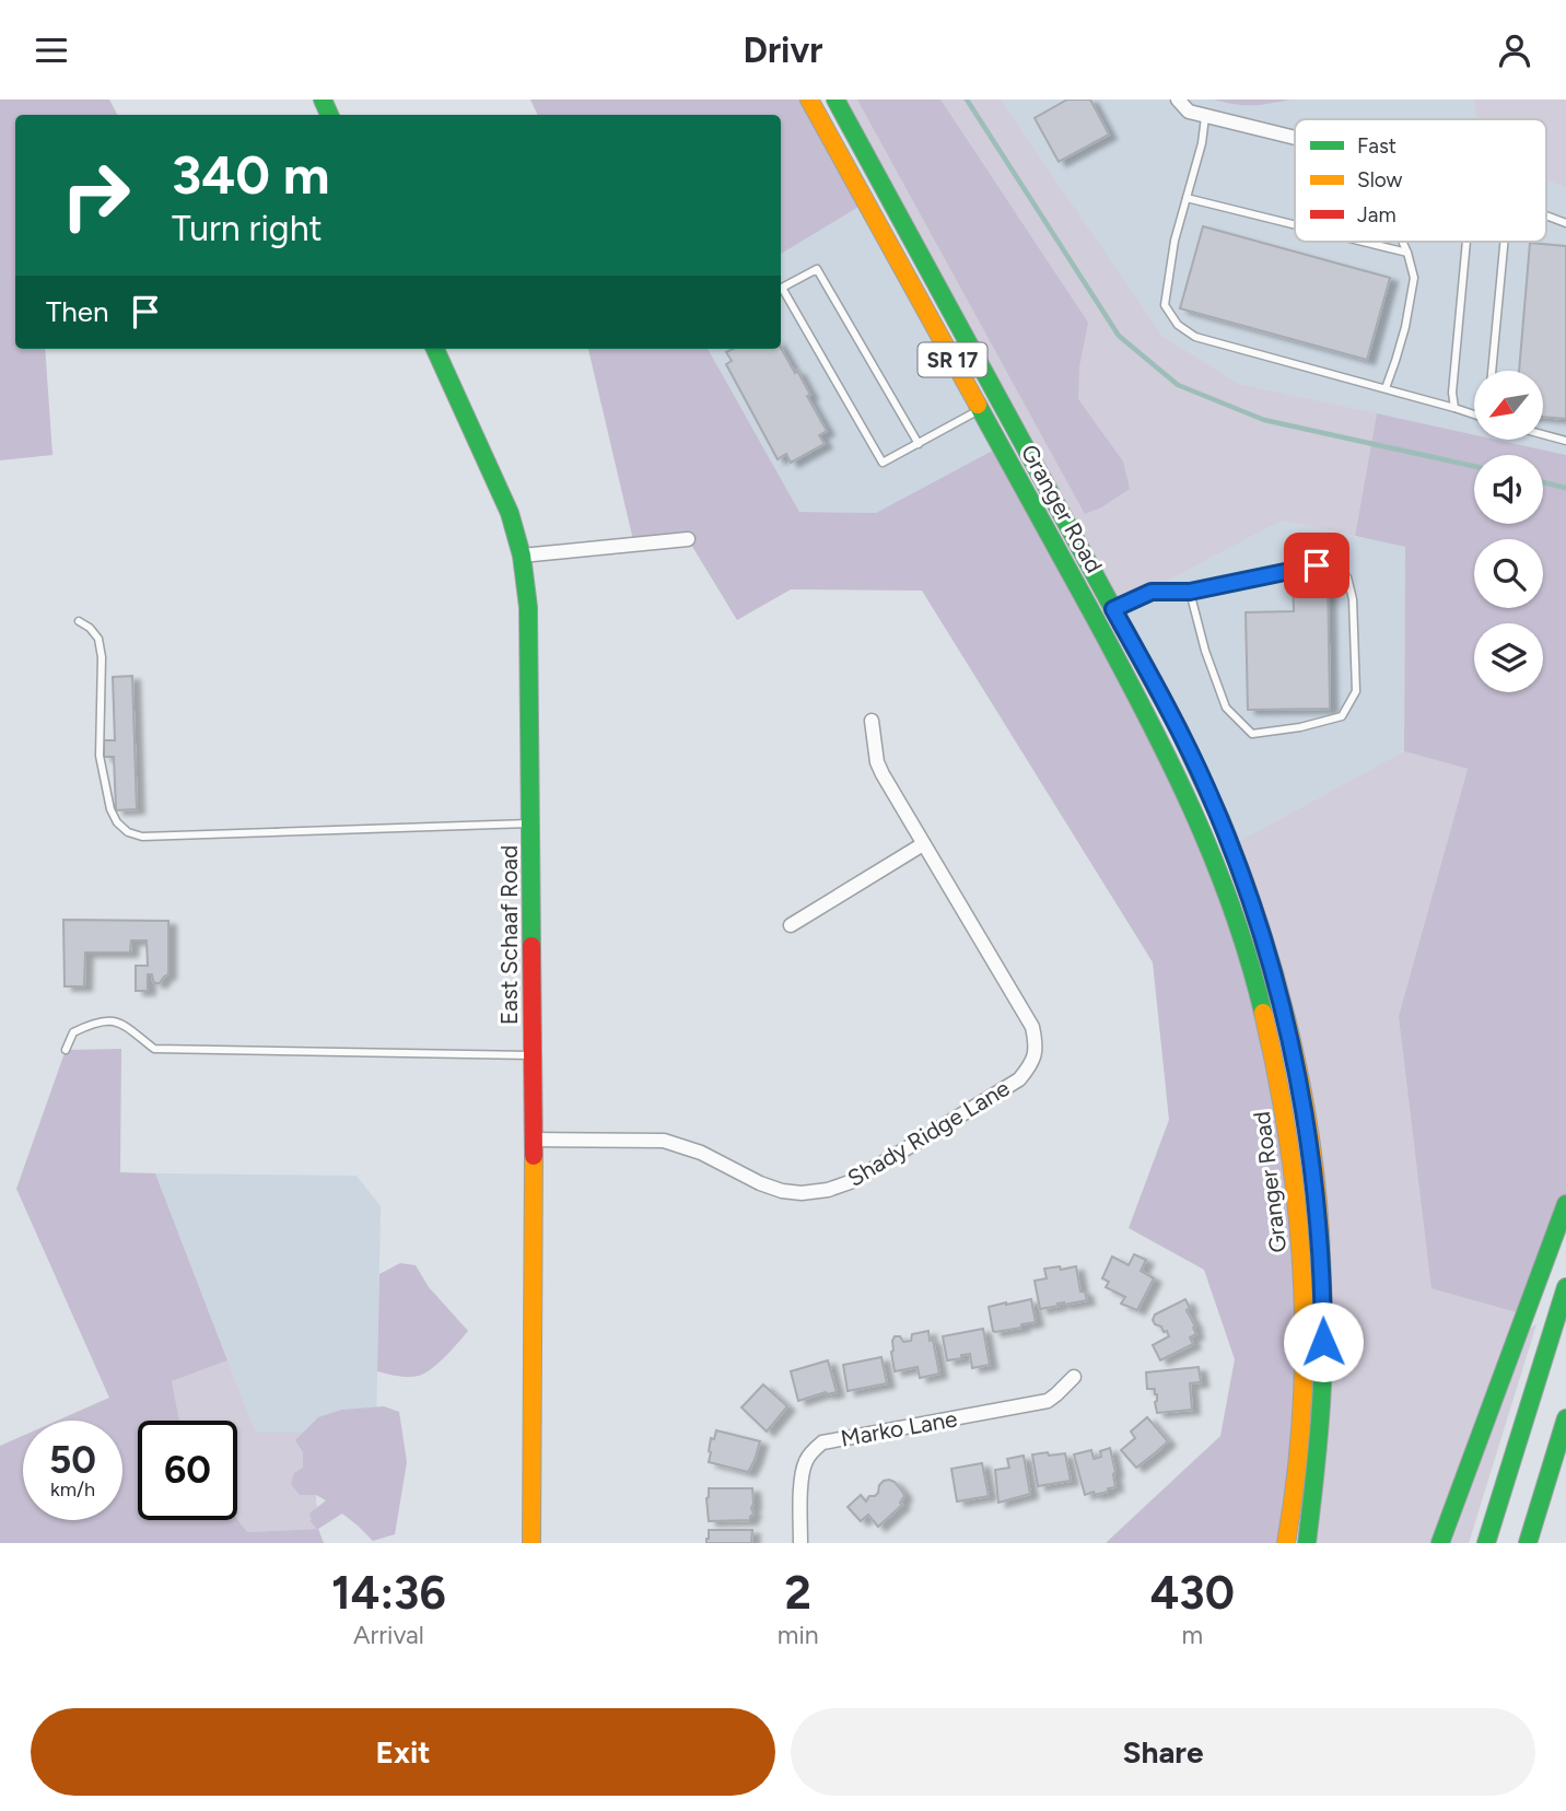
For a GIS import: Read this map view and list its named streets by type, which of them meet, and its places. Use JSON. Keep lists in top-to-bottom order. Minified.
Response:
{"streets":{"main road":["SR 17","Granger Road","East Schaaf Road"],"street":["Shady Ridge Lane","Marko Lane"]},"crossings":[["East Schaaf Road","Shady Ridge Lane"]],"legend":["Fast","Slow","Jam"],"north":"bottom left","page":{"header":"Drivr","turn":["340 m","Turn right"],"then":"Then","speed":"50 km/h","limit":"60","eta":["14:36","Arrival","2","min","430","m"],"buttons":["Exit","Share"]}}
